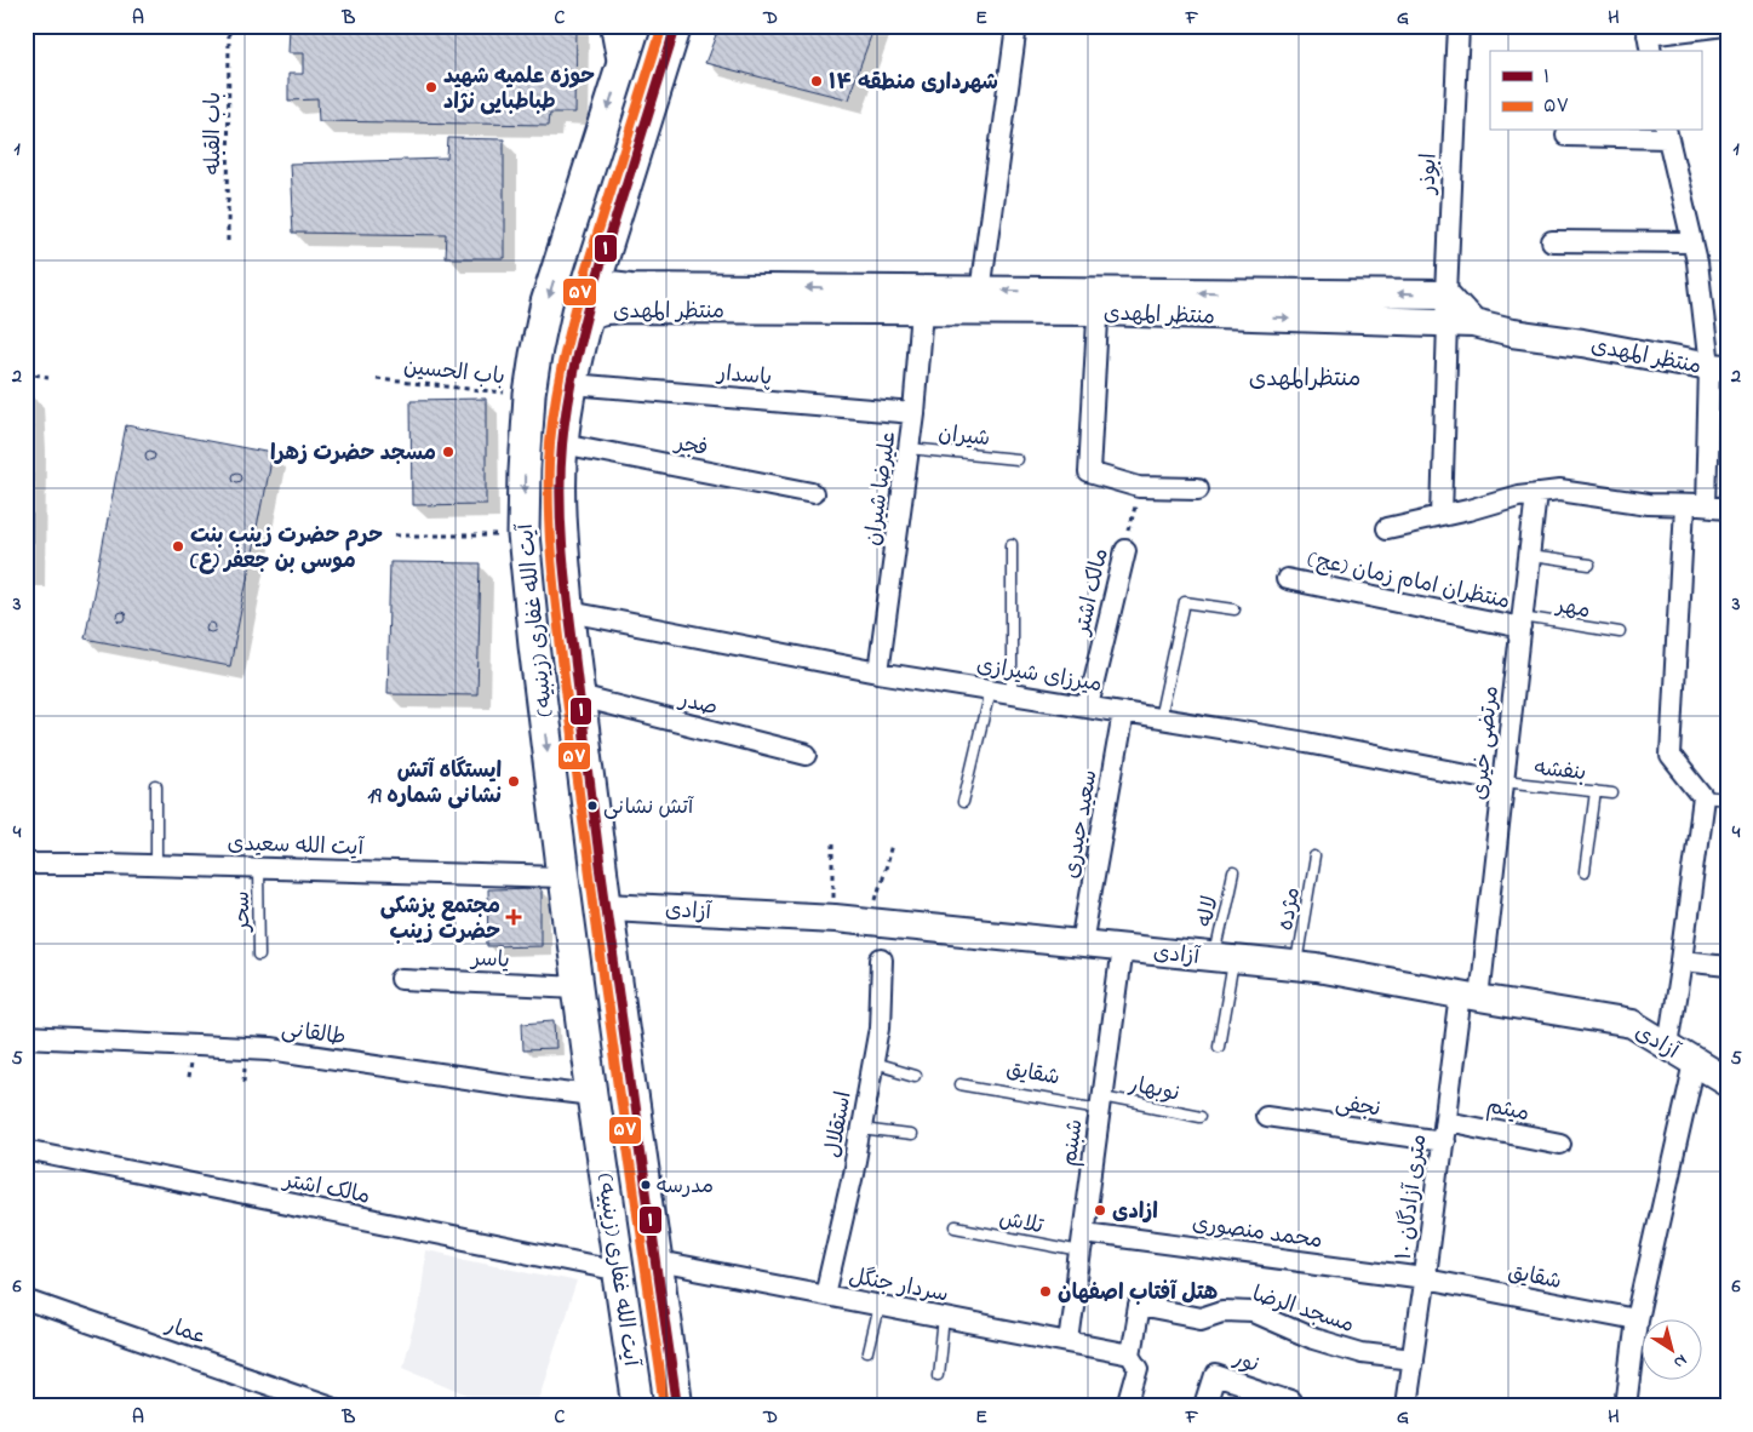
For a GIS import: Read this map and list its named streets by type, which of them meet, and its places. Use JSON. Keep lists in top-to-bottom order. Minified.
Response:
{"streets":{"main road":["آیت الله غفاری (زینبیه)"],"street":["ابوذر","منتظر المهدی","پاسدار","فجر","علیرضا شیران","منتظران امام زمان (عج)","مالک اشتر","میرزای شیرازی","صدر","مرتضی خیری","سعید حیدری","آیت الله سعیدی","آزادی","یاسر","طالقانی","شقایق","نجفی","میثم","استقلال","شبنم","۱۰ متری آزادگان","محمد منصوری","سردار جنگل","مسجد الرضا","عمار","نور"],"lane":["شیران","مهر","بنفشه","مژده","سحر","لاله","نوبهار","تلاش"],"path":["باب القبله","باب الحسین"]},"crossings":[["منتظر المهدی","علیرضا شیران"],["منتظر المهدی","آیت الله غفاری (زینبیه)"],["باب الحسین","آیت الله غفاری (زینبیه)"],["پاسدار","علیرضا شیران"],["پاسدار","آیت الله غفاری (زینبیه)"],["شیران","علیرضا شیران"],["فجر","آیت الله غفاری (زینبیه)"],["علیرضا شیران","میرزای شیرازی"],["منتظران امام زمان (عج)","مهر"],["منتظران امام زمان (عج)","مرتضی خیری"],["مالک اشتر","آیت الله غفاری (زینبیه)"],["مالک اشتر","میرزای شیرازی"],["مهر","مرتضی خیری"],["آیت الله غفاری (زینبیه)","میرزای شیرازی"],["آیت الله غفاری (زینبیه)","صدر"],["آیت الله غفاری (زینبیه)","آیت الله سعیدی"],["آیت الله غفاری (زینبیه)","آزادی"],["آیت الله غفاری (زینبیه)","یاسر"],["آیت الله غفاری (زینبیه)","طالقانی"],["آیت الله غفاری (زینبیه)","سردار جنگل"],["میرزای شیرازی","مرتضی خیری"],["میرزای شیرازی","بنفشه"],["میرزای شیرازی","سعید حیدری"],["مرتضی خیری","بنفشه"],["مرتضی خیری","آزادی"],["مرتضی خیری","۱۰ متری آزادگان"],["سعید حیدری","آزادی"],["آیت الله سعیدی","سحر"],["مژده","آزادی"],["آزادی","لاله"],["آزادی","شبنم"],["آزادی","۱۰ متری آزادگان"],["شقایق","نوبهار"],["شقایق","شبنم"],["شقایق","۱۰ متری آزادگان"],["شقایق","محمد منصوری"],["نوبهار","شبنم"],["نجفی","۱۰ متری آزادگان"],["میثم","۱۰ متری آزادگان"],["استقلال","سردار جنگل"],["شبنم","تلاش"],["شبنم","محمد منصوری"],["شبنم","سردار جنگل"],["۱۰ متری آزادگان","محمد منصوری"],["۱۰ متری آزادگان","مسجد الرضا"],["تلاش","محمد منصوری"],["سردار جنگل","مسجد الرضا"]],"districts":["منتظرالمهدی"],"places":{"other":["شهرداری منطقه ۱۴","حوزه علمیه شهید طباطبایی نژاد","مسجد حضرت زهرا","حرم حضرت زینب بنت موسی بن جعفر (ع)","ایستگاه آتش نشانی شماره 19","آتش نشانی","مدرسه","ازادی","هتل آفتاب اصفهان"],"health":["مجتمع پزشکی حضرت زینب"]},"lines":["transit line ۱","transit line ۵۷"],"legend":["۱","۵۷"],"north":"bottom right","grid":{"columns":["A","B","C","D","E","F","G","H"],"rows":["1","2","3","4","5","6"]}}
